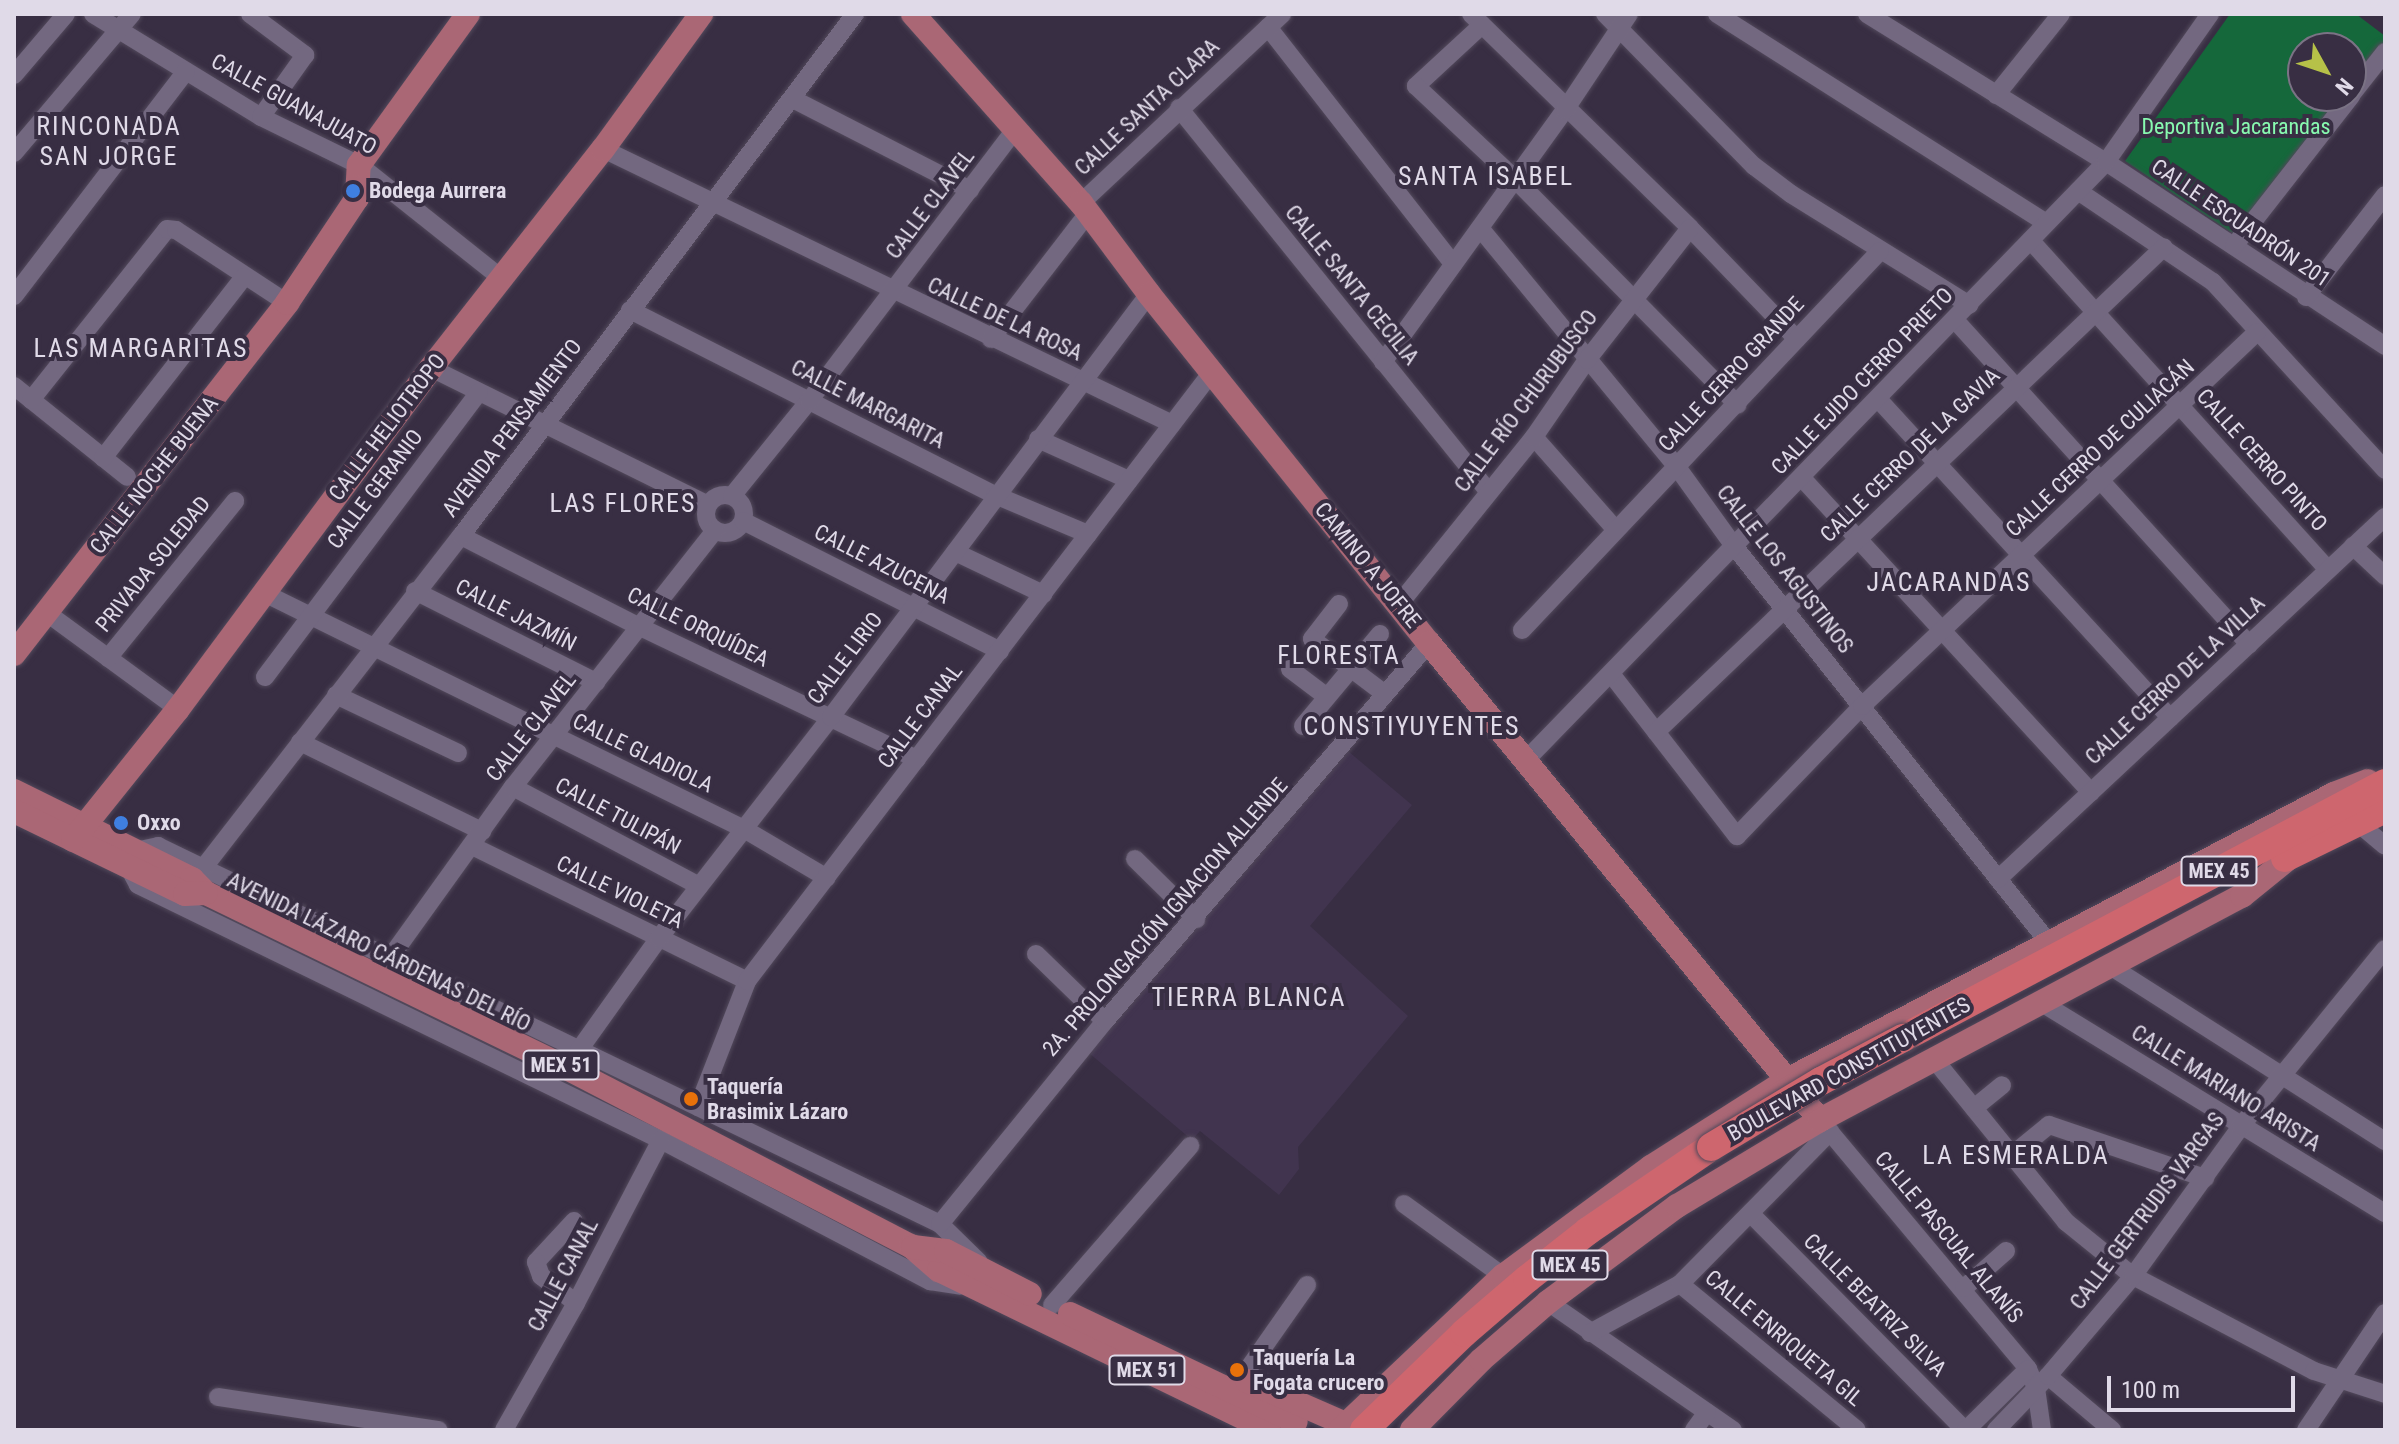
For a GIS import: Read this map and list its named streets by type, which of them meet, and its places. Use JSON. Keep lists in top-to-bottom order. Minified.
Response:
{"streets":{"highway":["MEX 45","BOULEVARD CONSTITUYENTES"],"main road":["CALLE HELIOTROPO","CALLE NOCHE BUENA","CAMINO A JOFRE","AVENIDA LÁZARO CÁRDENAS DEL RÍO","MEX 51"],"street":["CALLE GUANAJUATO","CALLE SANTA CLARA","CALLE CLAVEL","CALLE ESCUADRÓN 201","CALLE SANTA CECILIA","CALLE DE LA ROSA","CALLE CERRO GRANDE","CALLE EJIDO CERRO PRIETO","CALLE RÍO CHURUBUSCO","CALLE MARGARITA","AVENIDA PENSAMIENTO","CALLE CERRO DE CULIACÁN","CALLE CERRO DE LA GAVIA","CALLE CERRO PINTO","CALLE GERANIO","PRIVADA SOLEDAD","CALLE AZUCENA","CALLE LOS AGUSTINOS","CALLE JAZMÍN","CALLE ORQUÍDEA","CALLE LIRIO","CALLE CERRO DE LA VILLA","CALLE CANAL","CALLE GLADIOLA","CALLE TULIPÁN","CALLE VIOLETA","2A. PROLONGACIÓN IGNACION ALLENDE","CALLE MARIANO ARISTA","CALLE GERTRUDIS VARGAS","CALLE PASCUAL ALANÍS","CALLE BEATRIZ SILVA","CALLE ENRIQUETA GIL"]},"crossings":[["CALLE GUANAJUATO","CALLE HELIOTROPO"],["CALLE GUANAJUATO","CALLE NOCHE BUENA"],["CALLE SANTA CLARA","CALLE SANTA CECILIA"],["CALLE SANTA CLARA","CALLE DE LA ROSA"],["CALLE SANTA CLARA","CAMINO A JOFRE"],["CALLE CLAVEL","CALLE DE LA ROSA"],["CALLE CLAVEL","CALLE MARGARITA"],["CALLE CLAVEL","CALLE AZUCENA"],["CALLE CLAVEL","CAMINO A JOFRE"],["CALLE CLAVEL","CALLE JAZMÍN"],["CALLE CLAVEL","CALLE ORQUÍDEA"],["CALLE CLAVEL","CALLE GLADIOLA"],["CALLE CLAVEL","CALLE TULIPÁN"],["CALLE CLAVEL","CALLE VIOLETA"],["CALLE CLAVEL","AVENIDA LÁZARO CÁRDENAS DEL RÍO"],["CALLE ESCUADRÓN 201","CALLE EJIDO CERRO PRIETO"],["CALLE SANTA CECILIA","CALLE RÍO CHURUBUSCO"],["CALLE DE LA ROSA","CALLE HELIOTROPO"],["CALLE DE LA ROSA","AVENIDA PENSAMIENTO"],["CALLE DE LA ROSA","CALLE LIRIO"],["CALLE DE LA ROSA","CALLE CANAL"],["CALLE CERRO GRANDE","CALLE LOS AGUSTINOS"],["CALLE EJIDO CERRO PRIETO","CALLE CERRO PINTO"],["CALLE EJIDO CERRO PRIETO","CAMINO A JOFRE"],["CALLE EJIDO CERRO PRIETO","CALLE LOS AGUSTINOS"],["CALLE RÍO CHURUBUSCO","CAMINO A JOFRE"],["CALLE RÍO CHURUBUSCO","CALLE LOS AGUSTINOS"],["CALLE MARGARITA","AVENIDA PENSAMIENTO"],["CALLE MARGARITA","CALLE LIRIO"],["CALLE MARGARITA","CALLE CANAL"],["CALLE HELIOTROPO","CALLE GLADIOLA"],["CALLE HELIOTROPO","AVENIDA LÁZARO CÁRDENAS DEL RÍO"],["AVENIDA PENSAMIENTO","CALLE JAZMÍN"],["AVENIDA PENSAMIENTO","CALLE ORQUÍDEA"],["AVENIDA PENSAMIENTO","CALLE GLADIOLA"],["AVENIDA PENSAMIENTO","CALLE VIOLETA"],["AVENIDA PENSAMIENTO","AVENIDA LÁZARO CÁRDENAS DEL RÍO"],["CALLE CERRO DE CULIACÁN","CALLE CERRO DE LA GAVIA"],["CALLE CERRO DE CULIACÁN","CALLE CERRO PINTO"],["CALLE CERRO DE CULIACÁN","CALLE LOS AGUSTINOS"],["CALLE CERRO DE LA GAVIA","CALLE CERRO PINTO"],["CALLE CERRO DE LA GAVIA","CALLE LOS AGUSTINOS"],["CALLE CERRO PINTO","CALLE CERRO DE LA VILLA"],["CALLE GERANIO","CALLE GLADIOLA"],["CALLE AZUCENA","CALLE LIRIO"],["CALLE AZUCENA","CALLE CANAL"],["CAMINO A JOFRE","CALLE LIRIO"],["CAMINO A JOFRE","CALLE CANAL"],["CAMINO A JOFRE","2A. PROLONGACIÓN IGNACION ALLENDE"],["CAMINO A JOFRE","CALLE PASCUAL ALANÍS"],["CALLE LOS AGUSTINOS","CALLE CERRO DE LA VILLA"],["CALLE LOS AGUSTINOS","BOULEVARD CONSTITUYENTES"],["CALLE ORQUÍDEA","CALLE LIRIO"],["CALLE ORQUÍDEA","CALLE CANAL"],["CALLE LIRIO","CALLE GLADIOLA"],["CALLE LIRIO","CALLE TULIPÁN"],["CALLE LIRIO","CALLE VIOLETA"],["CALLE LIRIO","AVENIDA LÁZARO CÁRDENAS DEL RÍO"],["CALLE CANAL","CALLE GLADIOLA"],["CALLE CANAL","CALLE VIOLETA"],["CALLE CANAL","AVENIDA LÁZARO CÁRDENAS DEL RÍO"],["2A. PROLONGACIÓN IGNACION ALLENDE","AVENIDA LÁZARO CÁRDENAS DEL RÍO"],["CALLE MARIANO ARISTA","CALLE GERTRUDIS VARGAS"],["CALLE GERTRUDIS VARGAS","CALLE PASCUAL ALANÍS"]],"districts":["RINCONADA SAN JORGE","SANTA ISABEL","LAS MARGARITAS","LAS FLORES","JACARANDAS","FLORESTA","CONSTIYUYENTES","TIERRA BLANCA","LA ESMERALDA"],"parks":["Deportiva Jacarandas"],"places":["Bodega Aurrera","Oxxo","Taquería Brasimix Lázaro","Taquería La Fogata crucero"],"scale_bar":"100 m","north":"bottom right"}
